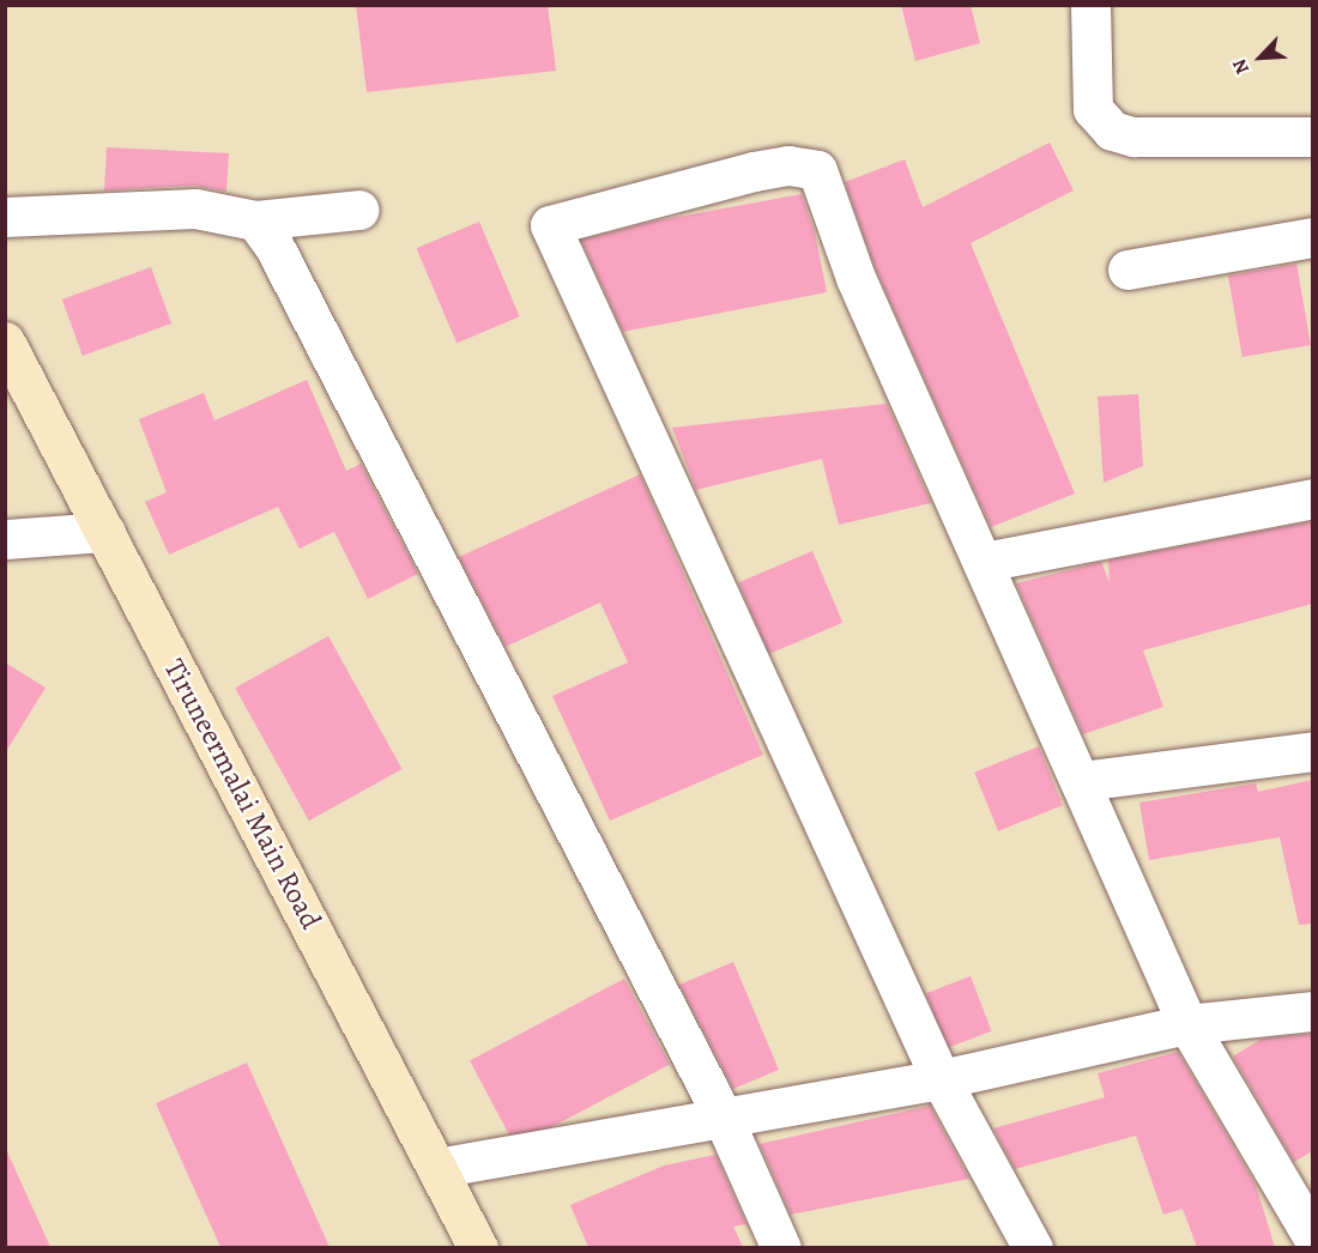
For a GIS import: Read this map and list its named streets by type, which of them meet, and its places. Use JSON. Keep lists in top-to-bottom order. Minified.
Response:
{"streets":{"main road":["Tiruneermalai Main Road"]},"north":"bottom left"}
